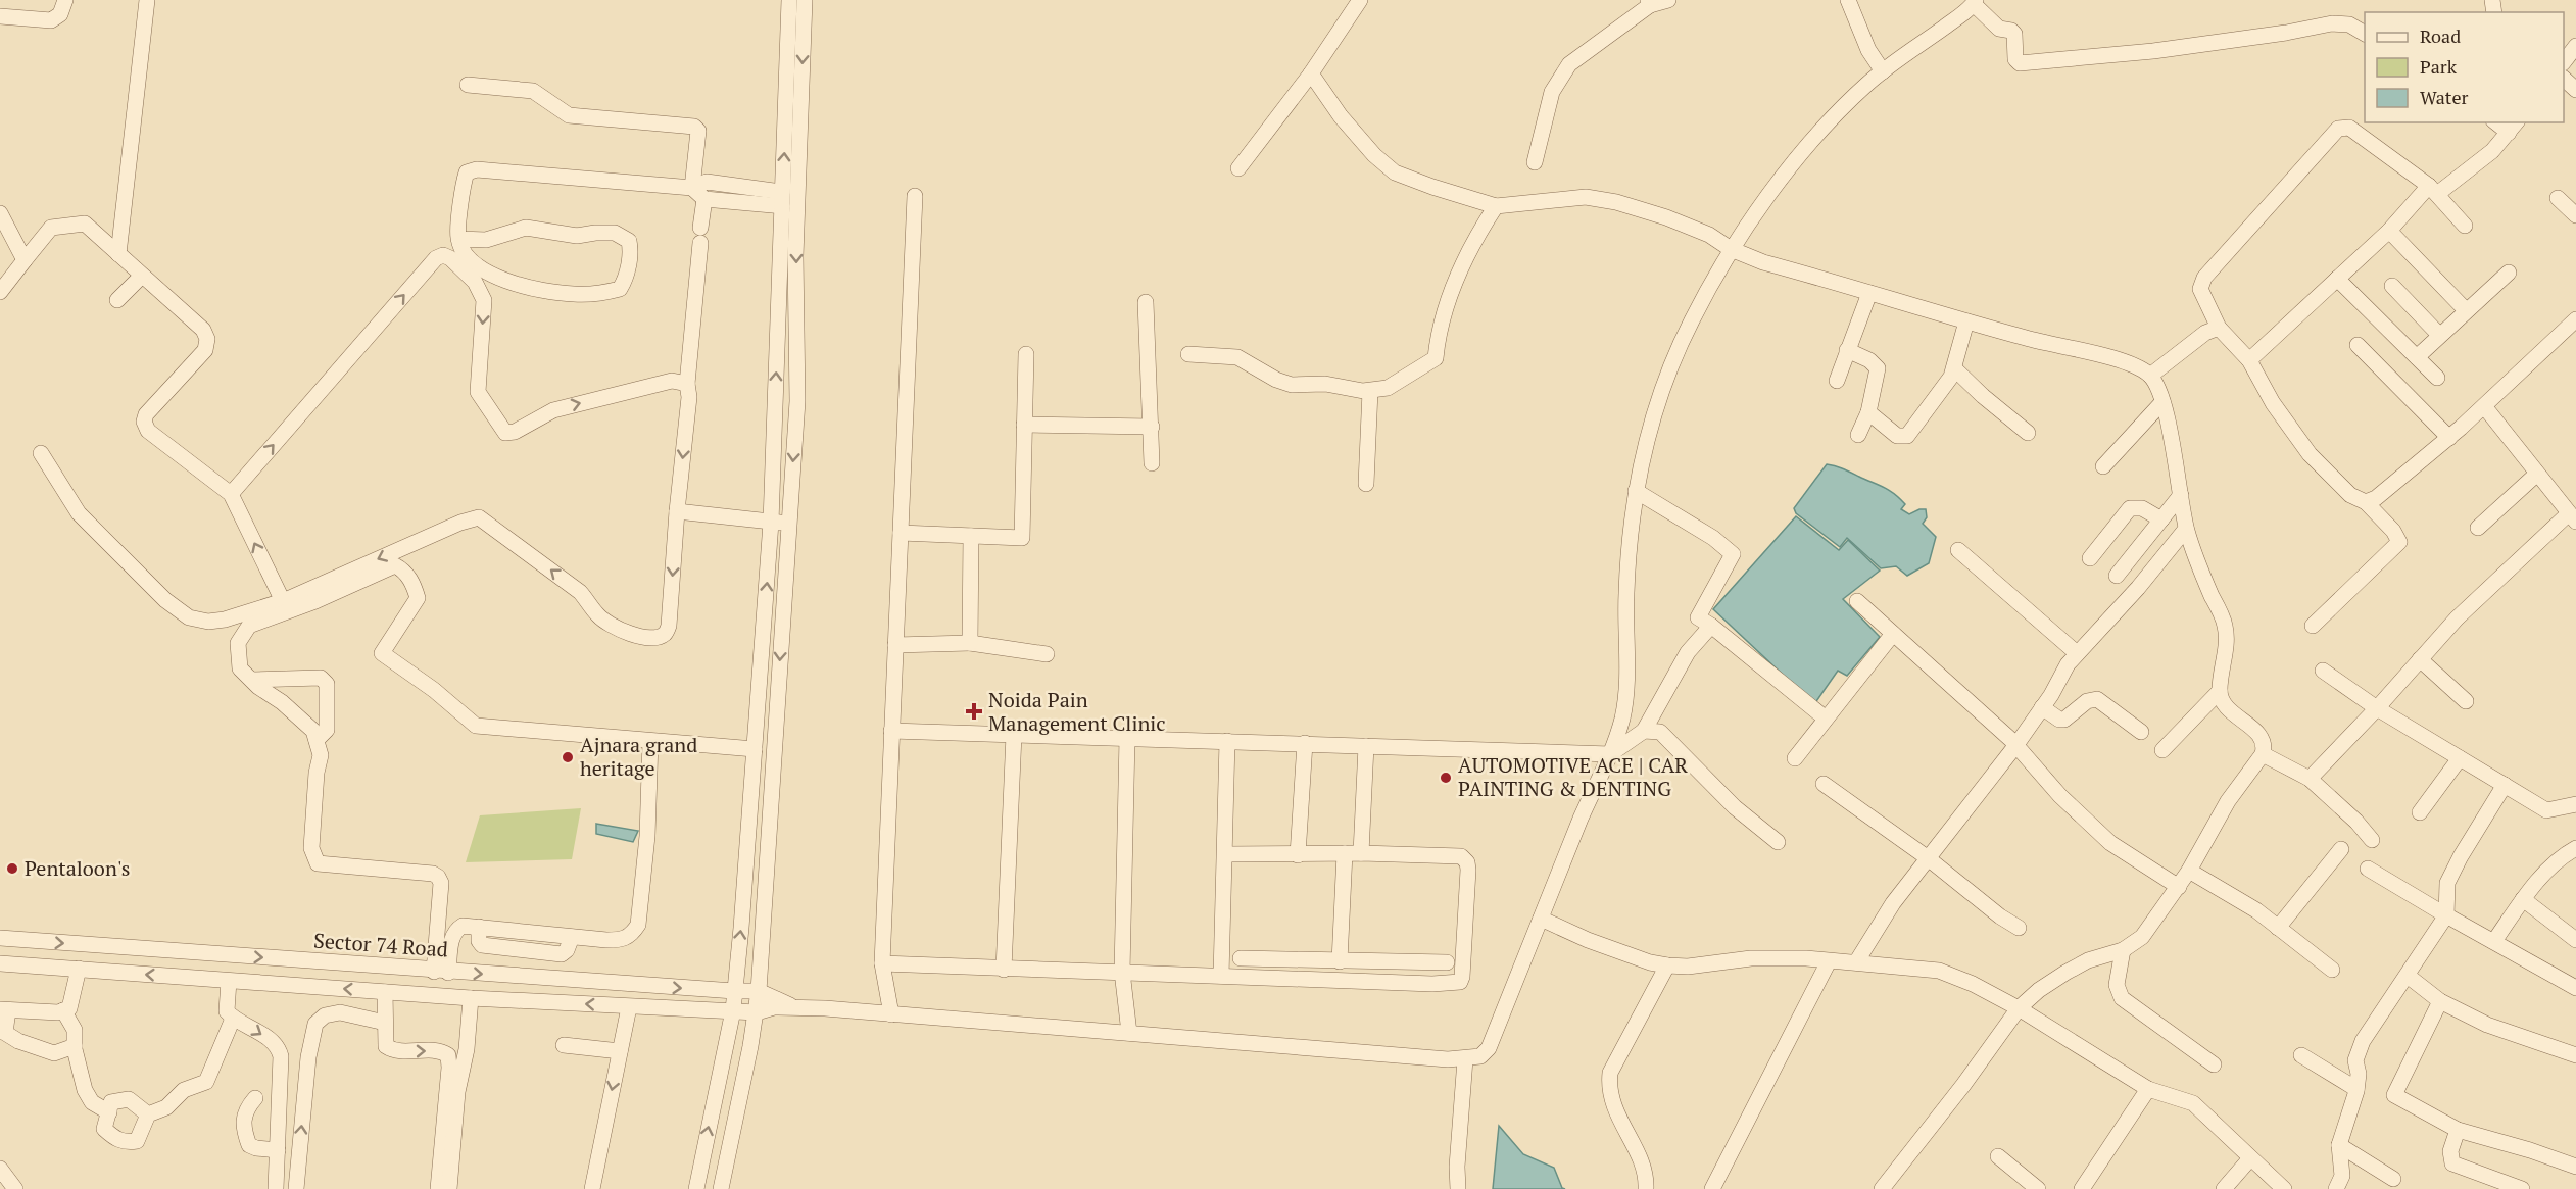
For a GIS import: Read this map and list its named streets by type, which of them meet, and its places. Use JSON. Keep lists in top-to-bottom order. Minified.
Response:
{"streets":{"street":["Sector 74 Road"]},"places":{"health":["Noida Pain Management Clinic"],"other":["Ajnara grand heritage","AUTOMOTIVE ACE | CAR PAINTING & DENTING","Pentaloon's"]},"legend":["Road","Park","Water"]}
